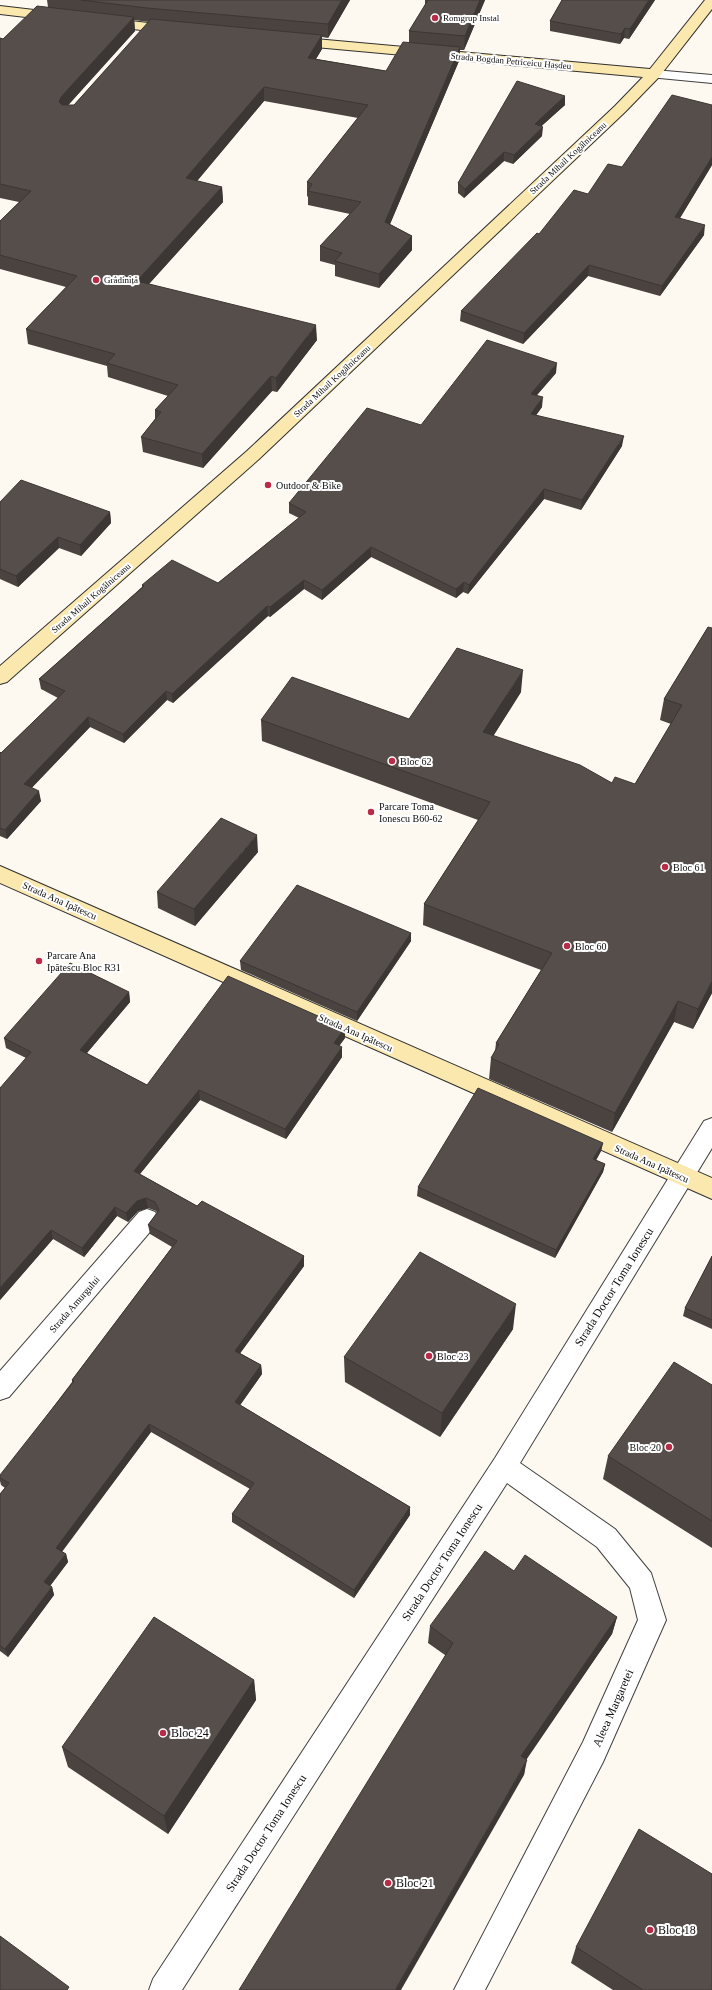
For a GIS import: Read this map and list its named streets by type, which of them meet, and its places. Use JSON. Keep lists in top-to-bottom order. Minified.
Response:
{"streets":{"street":["Strada Bogdan Petriceicu Hașdeu","Strada Mihail Kogălniceanu","Strada Ana Ipătescu","Strada Doctor Toma Ionescu","Strada Amurgului","Aleea Margaretei"]},"crossings":[["Strada Bogdan Petriceicu Hașdeu","Strada Mihail Kogălniceanu"],["Strada Ana Ipătescu","Strada Doctor Toma Ionescu"],["Strada Doctor Toma Ionescu","Aleea Margaretei"]],"places":["Romgrup Instal","Grădiniță","Outdoor & Bike","Bloc 62","Parcare Toma Ionescu B60-62","Bloc 61","Bloc 60","Parcare Ana Ipătescu Bloc R31","Bloc 23","Bloc 20","Bloc 24","Bloc 21","Bloc 18"]}
